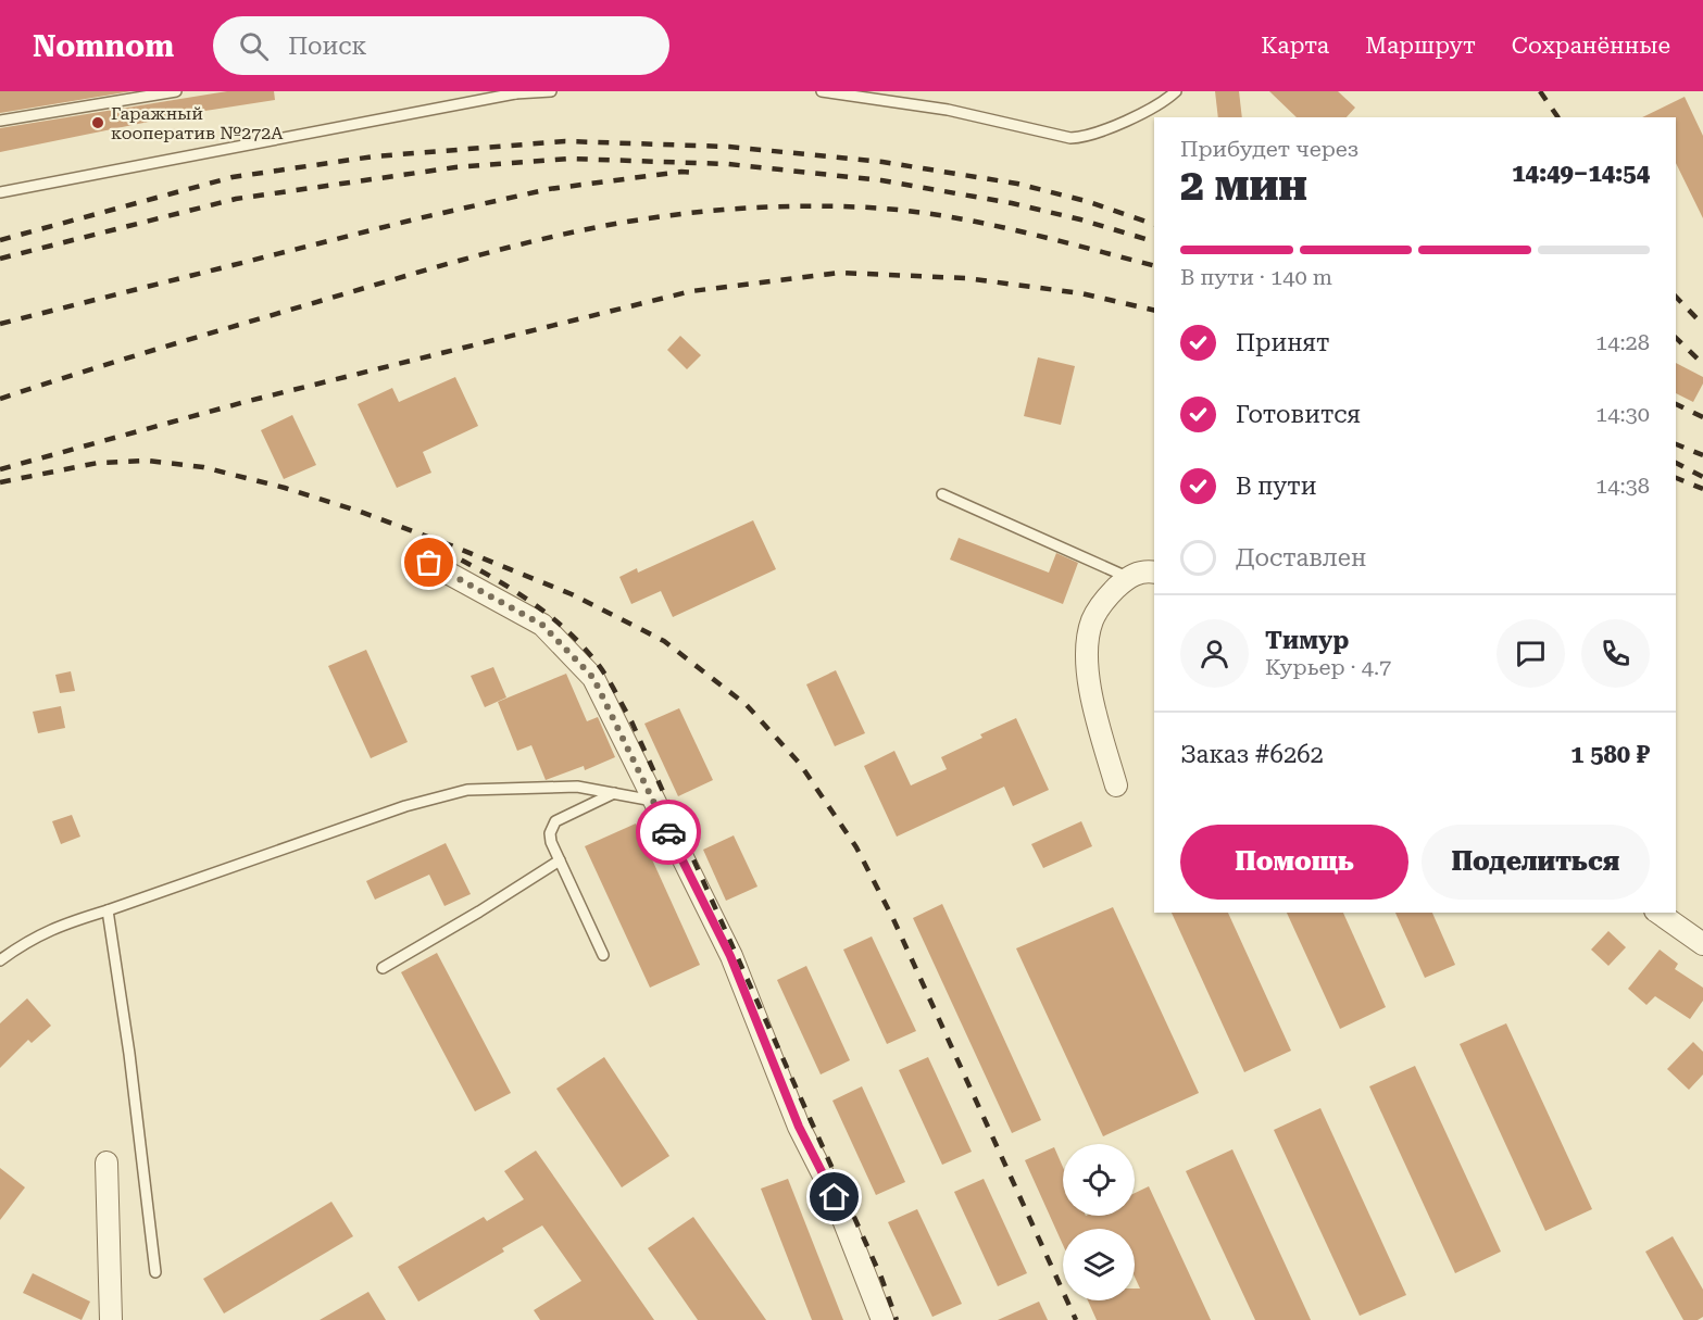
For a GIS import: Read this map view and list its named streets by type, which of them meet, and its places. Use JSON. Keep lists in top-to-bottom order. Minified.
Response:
{"places":["Гаражный кооператив №272А"],"page":{"header":"Nomnom","search":"Поиск","nav":["Карта","Маршрут","Сохранённые"],"heading":["2 мин","Прибудет через","14:49–14:54"],"panel":["Тимур","Курьер · 4.7","Заказ #6262","1 580 ₽"],"bar":"В пути · 140 m","list":[["Принят","14:28"],["Готовится","14:30"],["В пути","14:38"],"Доставлен"],"buttons":["Помощь","Поделиться"]}}
